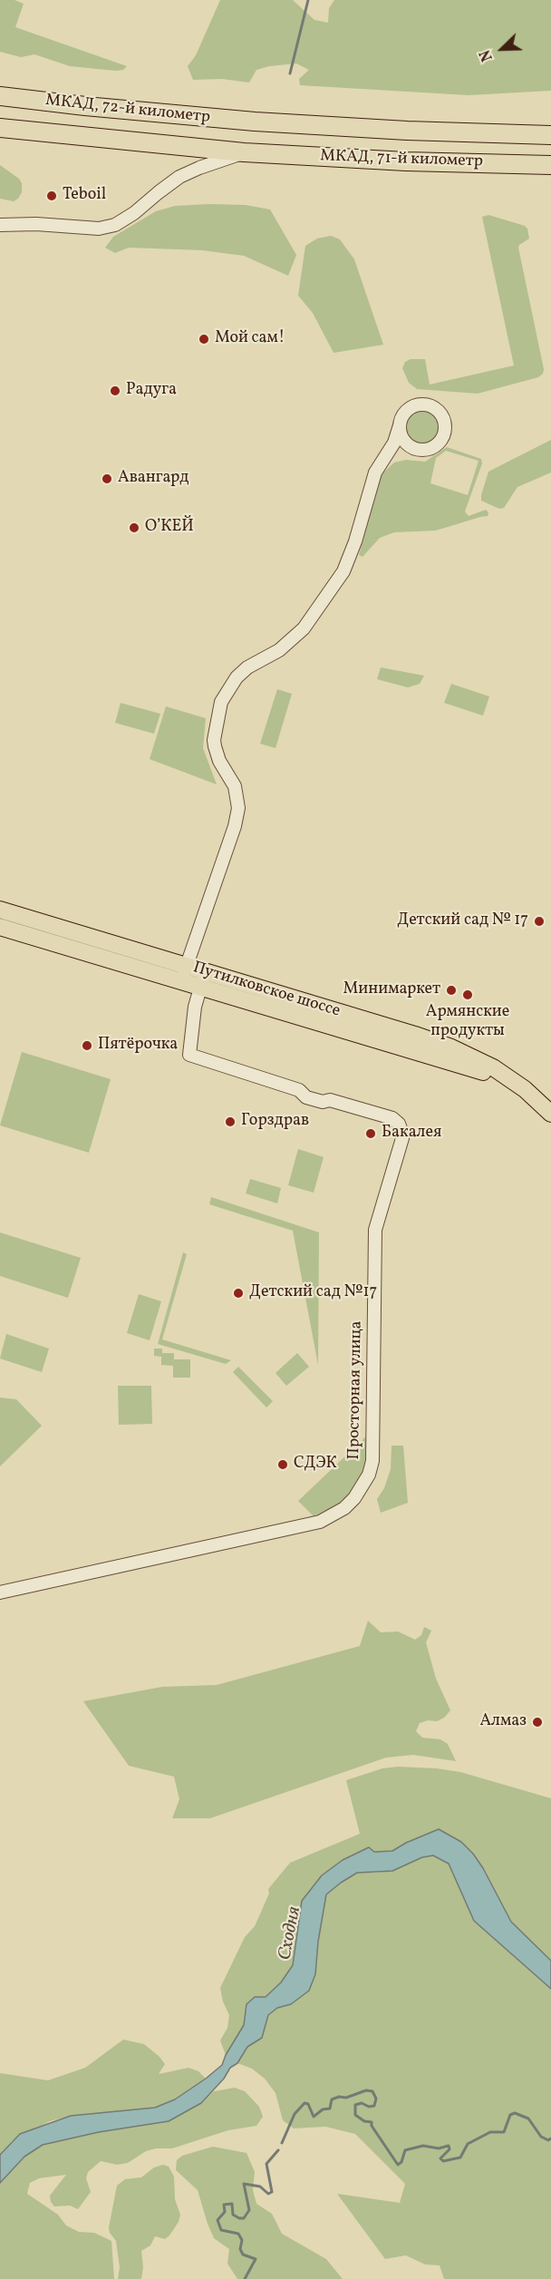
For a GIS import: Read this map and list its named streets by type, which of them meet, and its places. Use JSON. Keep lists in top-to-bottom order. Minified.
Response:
{"streets":{"highway":["МКАД, 72-й километр","МКАД, 71-й километр"],"main road":["Путилковское шоссе"],"street":["Просторная улица"]},"crossings":[["МКАД, 72-й километр","МКАД, 71-й километр"],["Путилковское шоссе","Просторная улица"]],"water":["Сходня"],"places":["Teboil","Мой сам!","Радуга","Авангард","О’КЕЙ","Детский сад № 17","Минимаркет","Армянские продукты","Пятёрочка","Горздрав","Бакалея","Детский сад №17","СДЭК","Алмаз"],"north":"bottom left"}
